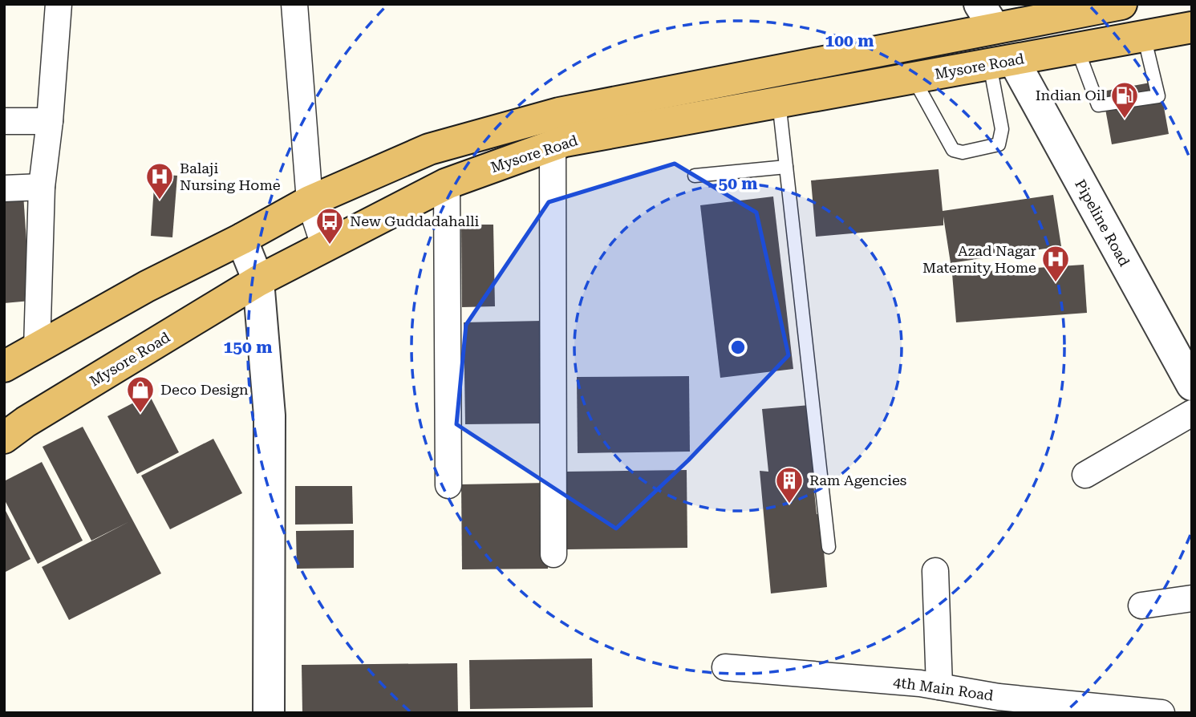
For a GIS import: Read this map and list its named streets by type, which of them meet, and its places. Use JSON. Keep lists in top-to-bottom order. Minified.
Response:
{"streets":{"highway":["Mysore Road"],"street":["Pipeline Road","4th Main Road"]},"crossings":[["Mysore Road","Pipeline Road"]],"places":{"fuel station":["Indian Oil"],"hospital":["Balaji Nursing Home","Azad Nagar Maternity Home"],"bus stop":["New Guddadahalli"],"shop":["Deco Design"],"building":["Ram Agencies"]},"rings":["100 m","50 m","150 m"]}
